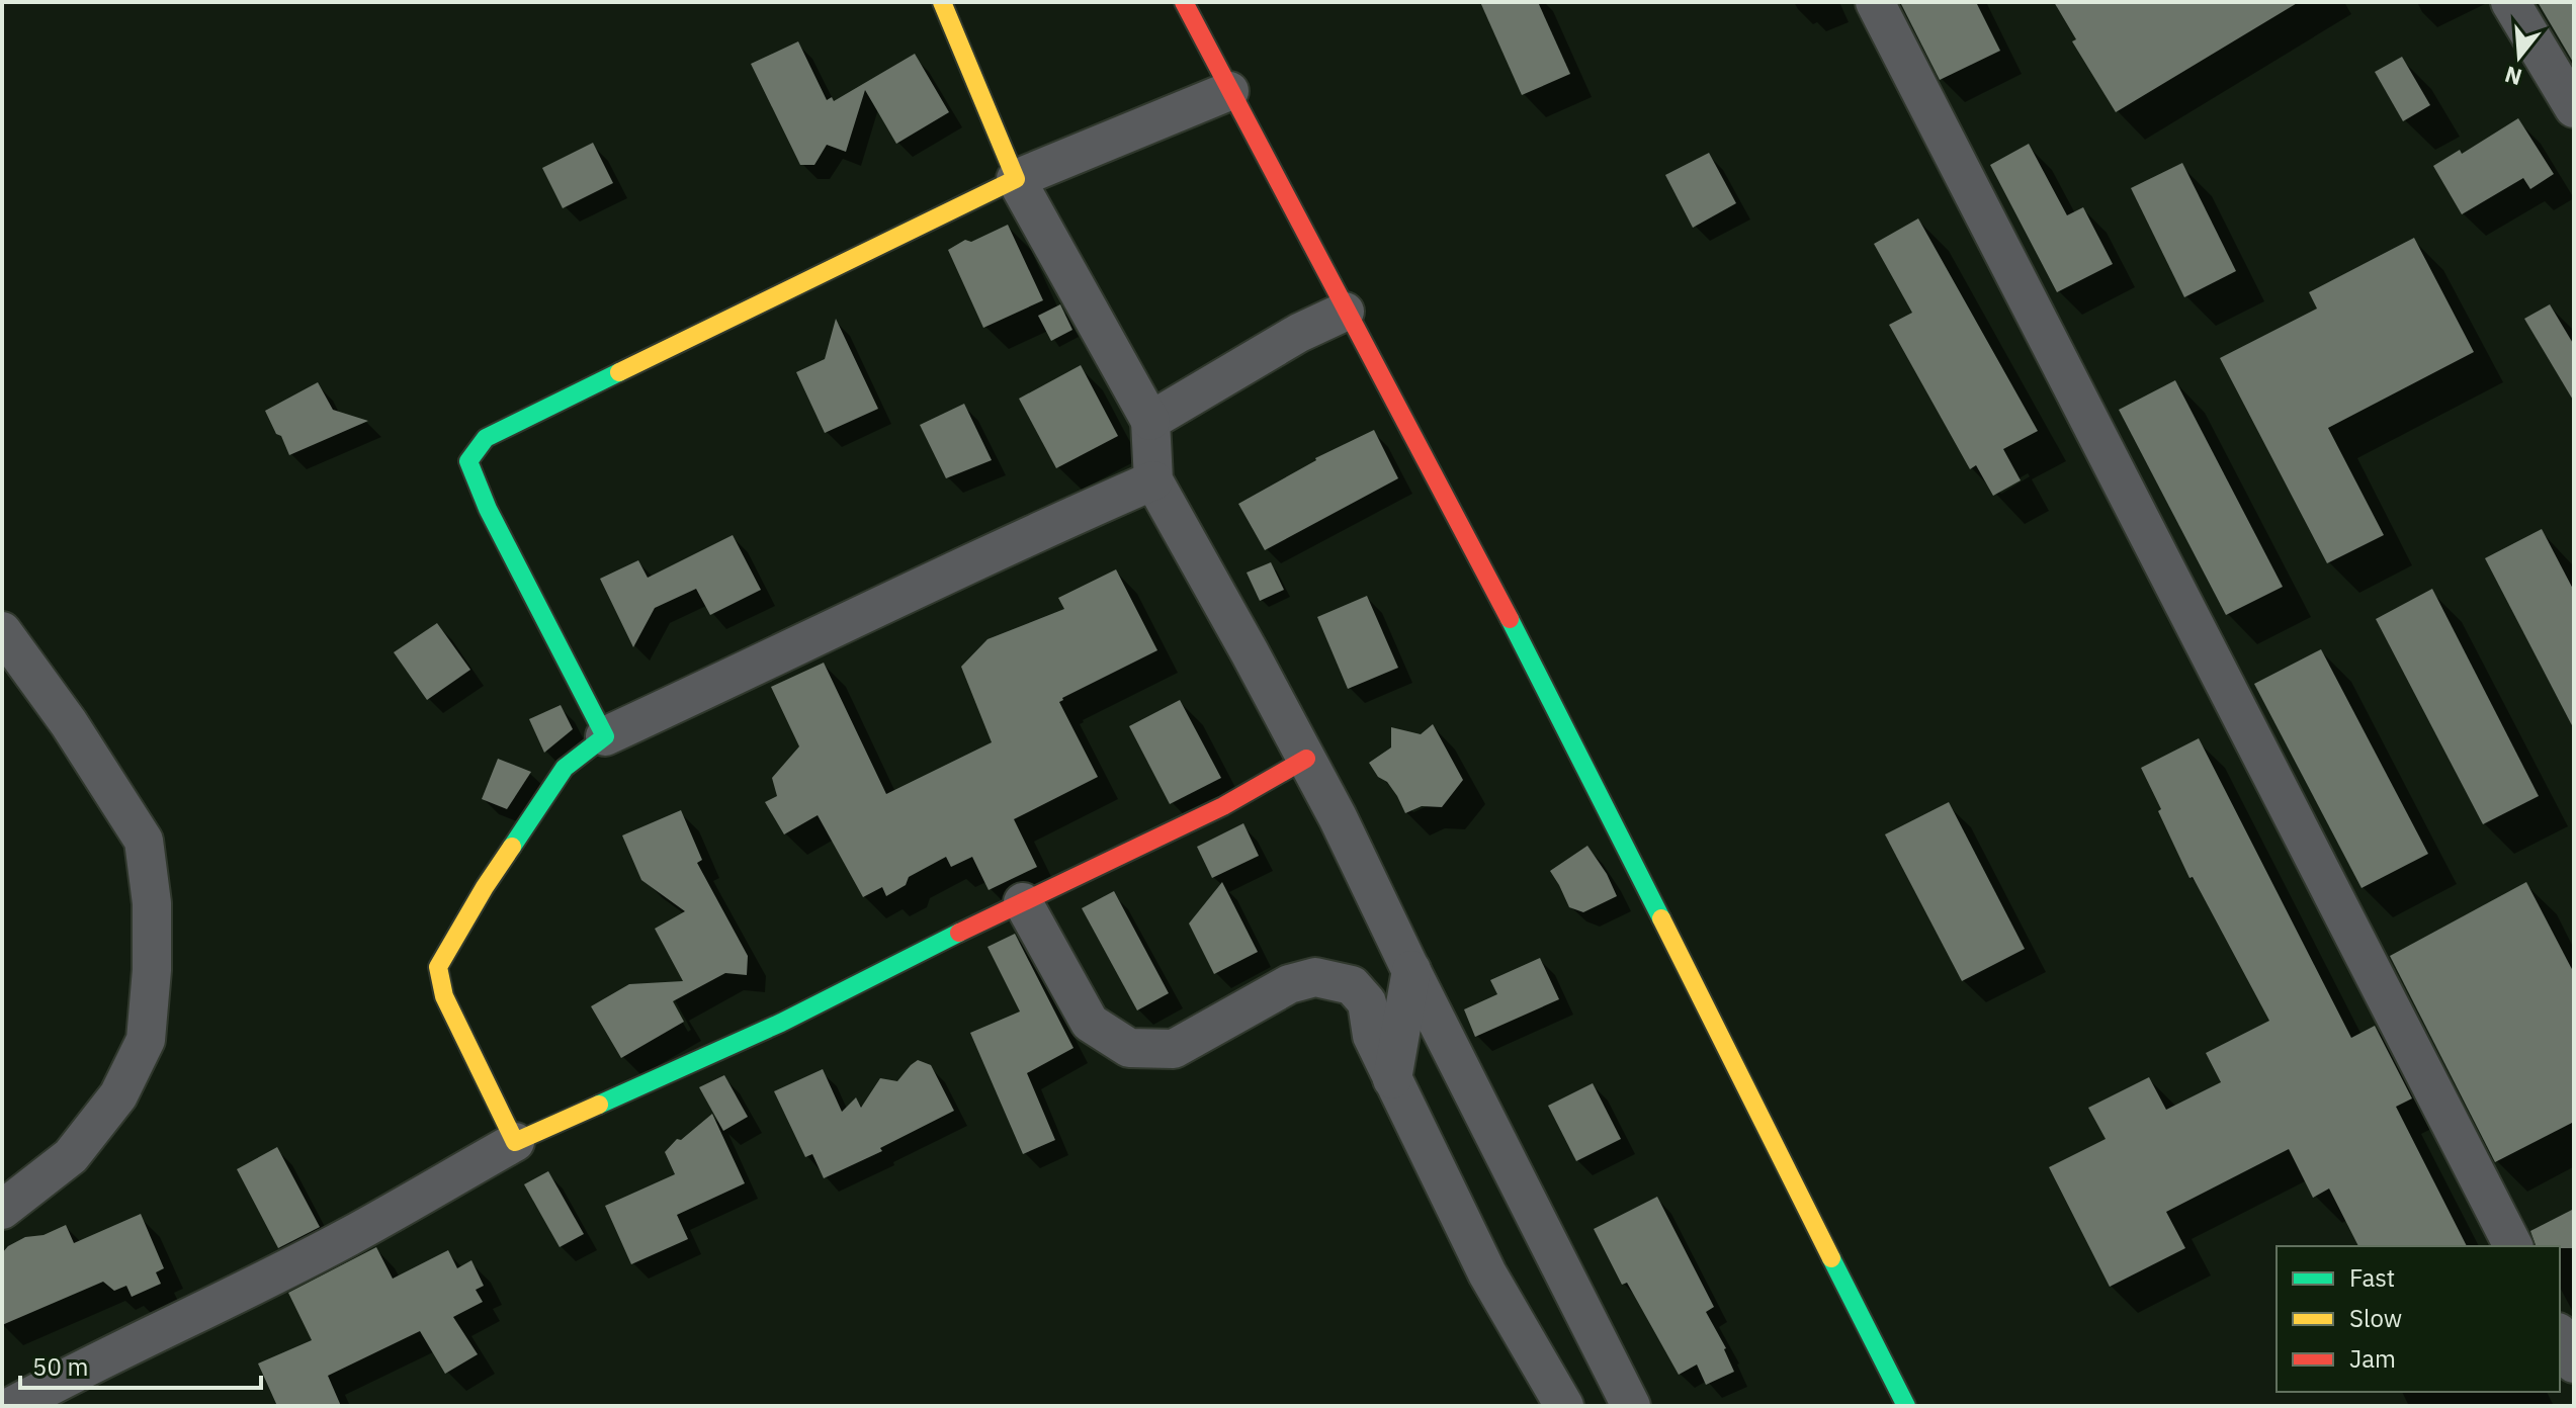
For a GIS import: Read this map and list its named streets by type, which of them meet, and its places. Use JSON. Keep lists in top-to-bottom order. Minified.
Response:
{"legend":["Fast","Slow","Jam"],"scale_bar":"50 m","north":"bottom"}
